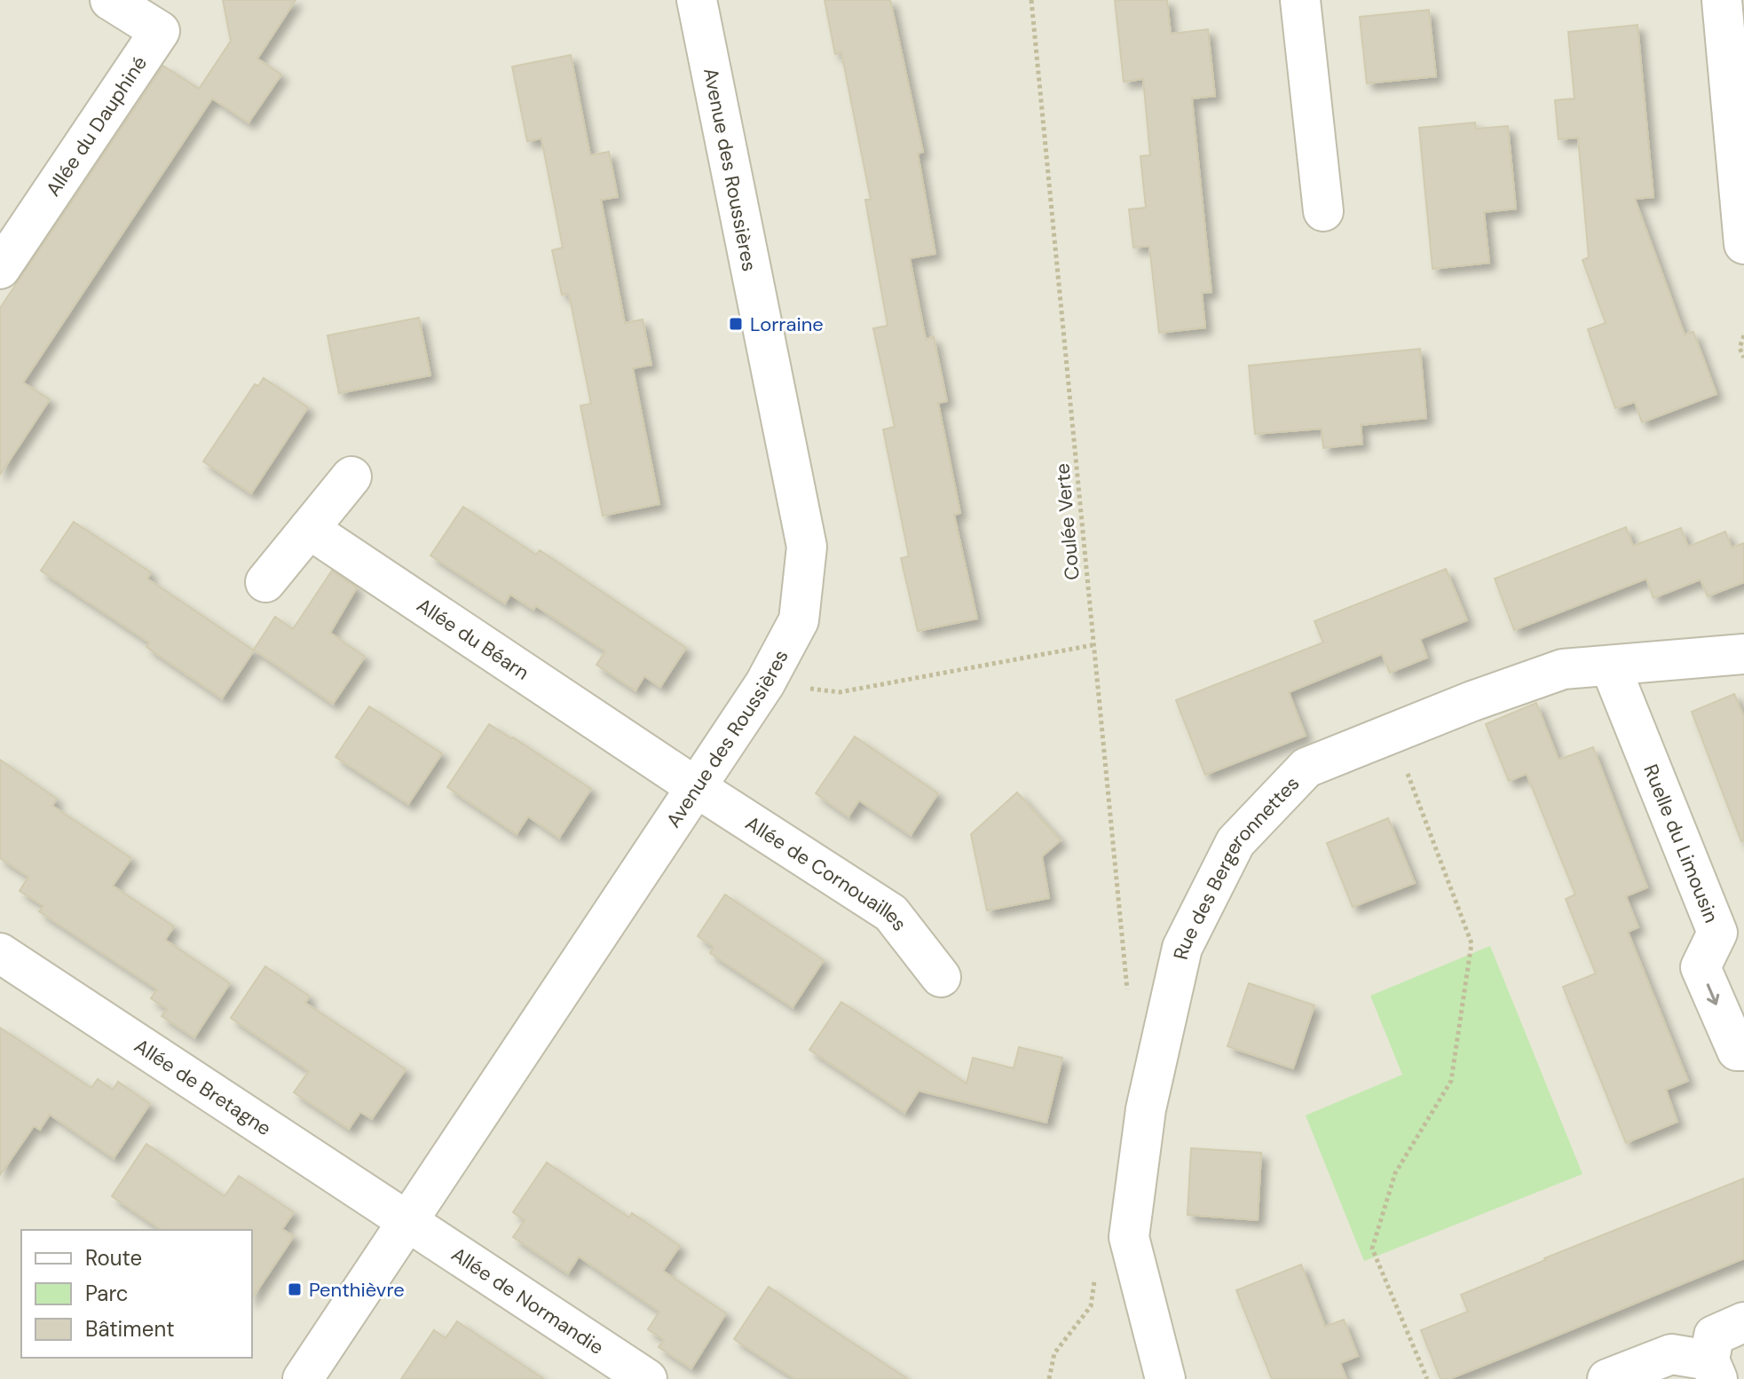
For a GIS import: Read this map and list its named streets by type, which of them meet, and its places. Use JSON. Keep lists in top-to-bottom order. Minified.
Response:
{"streets":{"street":["Allée du Dauphiné","Avenue des Roussières","Allée du Béarn","Ruelle du Limousin","Rue des Bergeronnettes","Allée de Cornouailles","Allée de Bretagne","Allée de Normandie"],"path":["Coulée Verte"]},"crossings":[["Avenue des Roussières","Allée du Béarn"],["Avenue des Roussières","Allée de Cornouailles"],["Avenue des Roussières","Allée de Bretagne"],["Avenue des Roussières","Allée de Normandie"],["Coulée Verte","Rue des Bergeronnettes"],["Allée du Béarn","Allée de Cornouailles"],["Ruelle du Limousin","Rue des Bergeronnettes"],["Allée de Bretagne","Allée de Normandie"]],"places":{"transit":["Lorraine","Penthièvre"]},"legend":["Route","Parc","Bâtiment"]}
